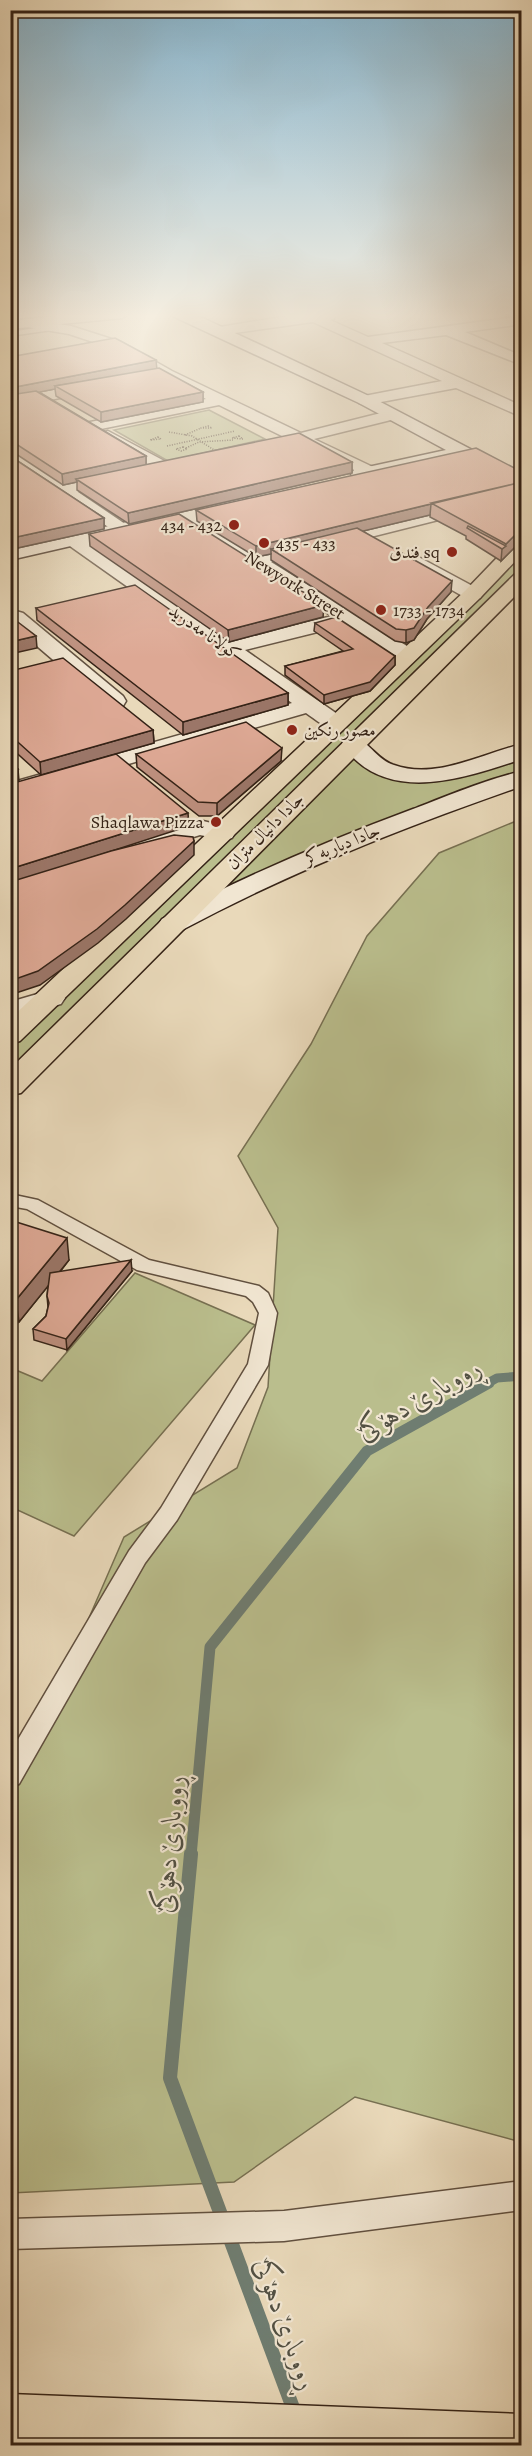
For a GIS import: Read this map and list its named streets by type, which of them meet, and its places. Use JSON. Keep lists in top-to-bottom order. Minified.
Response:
{"streets":{"main road":["جادا دانيال متران"],"street":["Newyork Street","كولانا مه‌درید","جادا دیاربه‌كر"]},"crossings":[["Newyork Street","جادا دانيال متران"],["كولانا مه‌درید","جادا دانيال متران"],["جادا دانيال متران","جادا دیاربه‌كر"]],"water":["ڕووبارێ دهۆكێ"],"places":["434 - 432","435 - 433","فندق sq","1733 - 1734","مصور رنكين","Shaqlawa Pizza"]}
